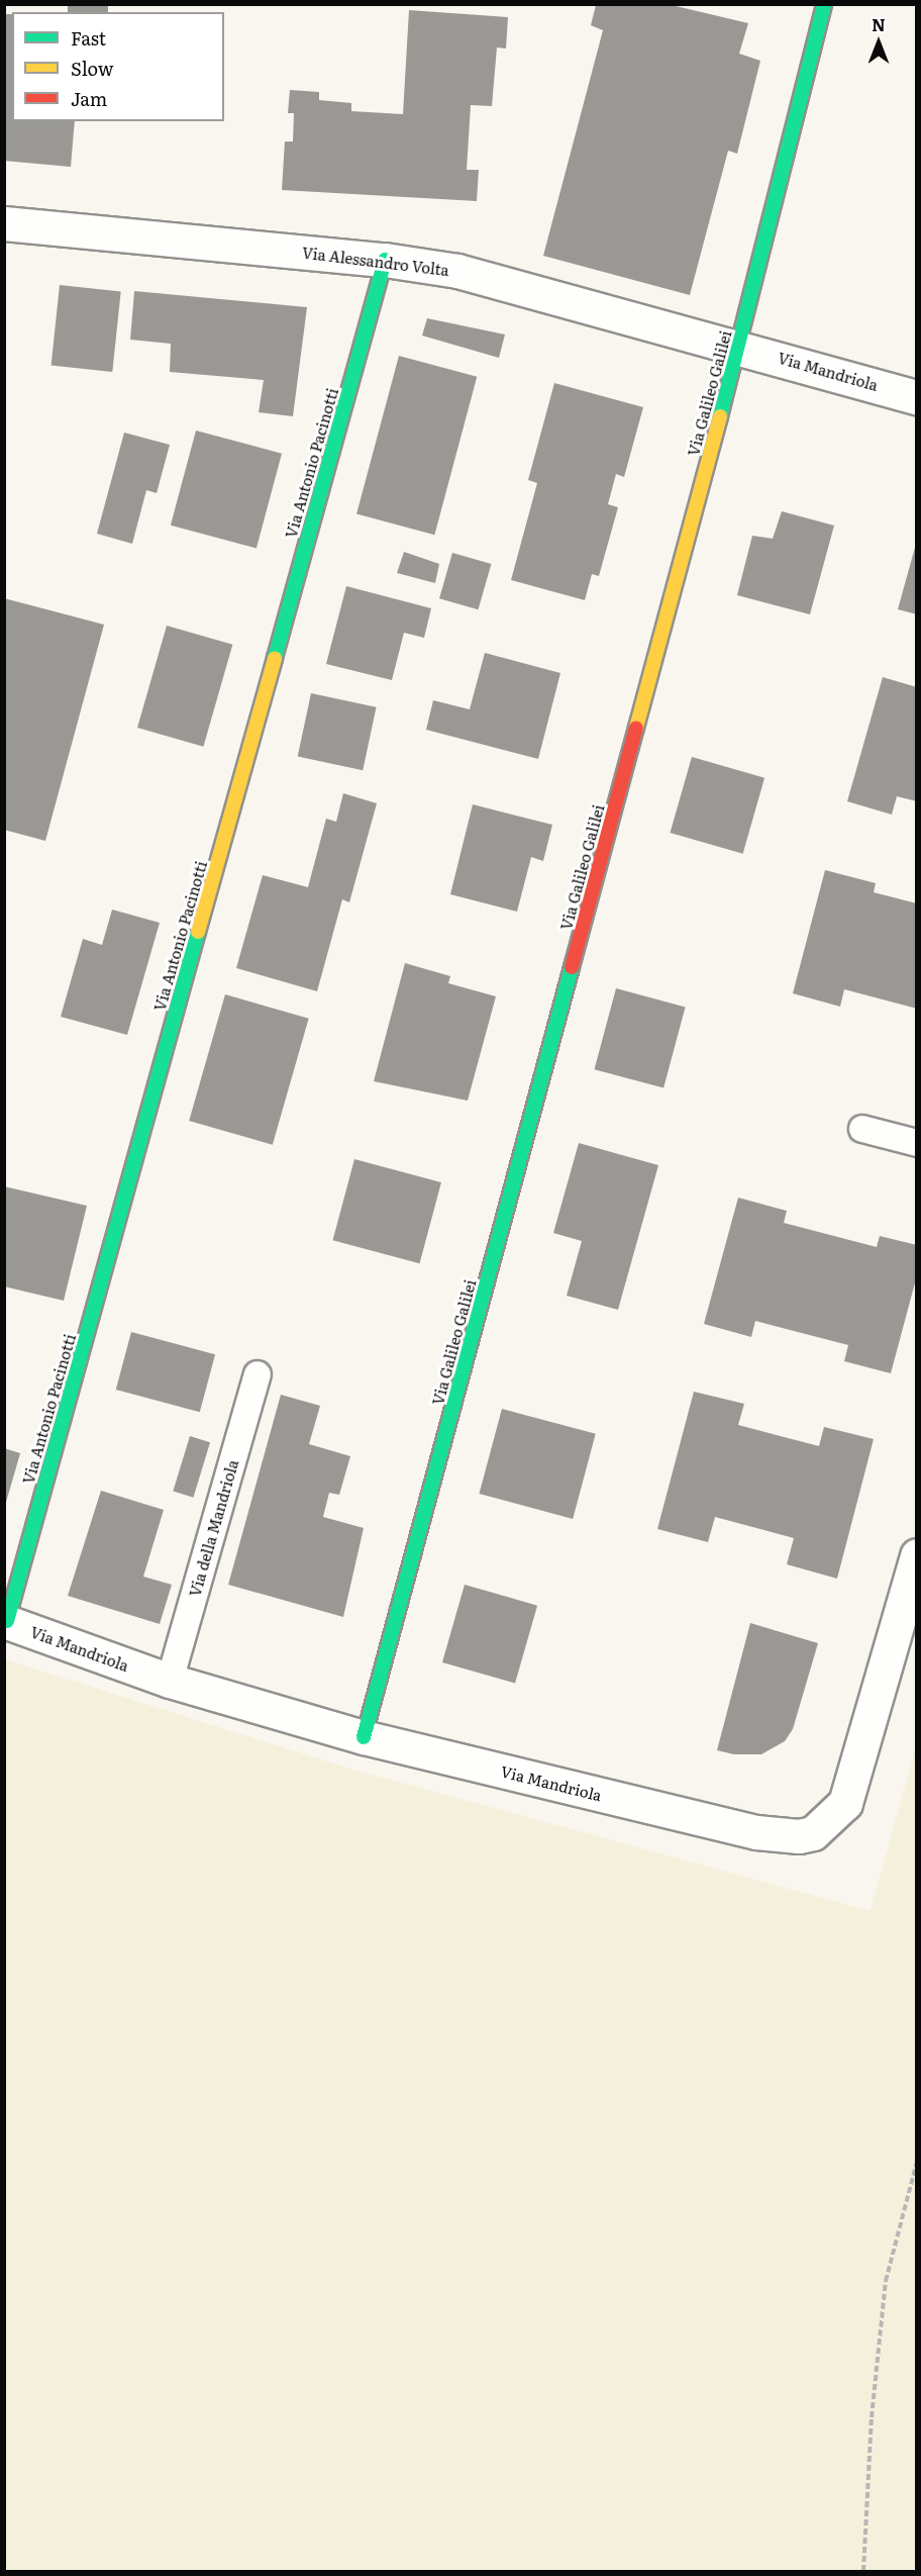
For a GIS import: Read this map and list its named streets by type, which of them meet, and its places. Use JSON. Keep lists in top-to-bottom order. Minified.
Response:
{"streets":{"street":["Via Alessandro Volta","Via Mandriola","Via Galileo Galilei","Via Antonio Pacinotti"],"lane":["Via della Mandriola"]},"crossings":[["Via Alessandro Volta","Via Mandriola"],["Via Alessandro Volta","Via Galileo Galilei"],["Via Alessandro Volta","Via Antonio Pacinotti"],["Via Mandriola","Via Galileo Galilei"],["Via Mandriola","Via Antonio Pacinotti"],["Via Mandriola","Via della Mandriola"]],"legend":["Fast","Slow","Jam"],"north":"top"}
